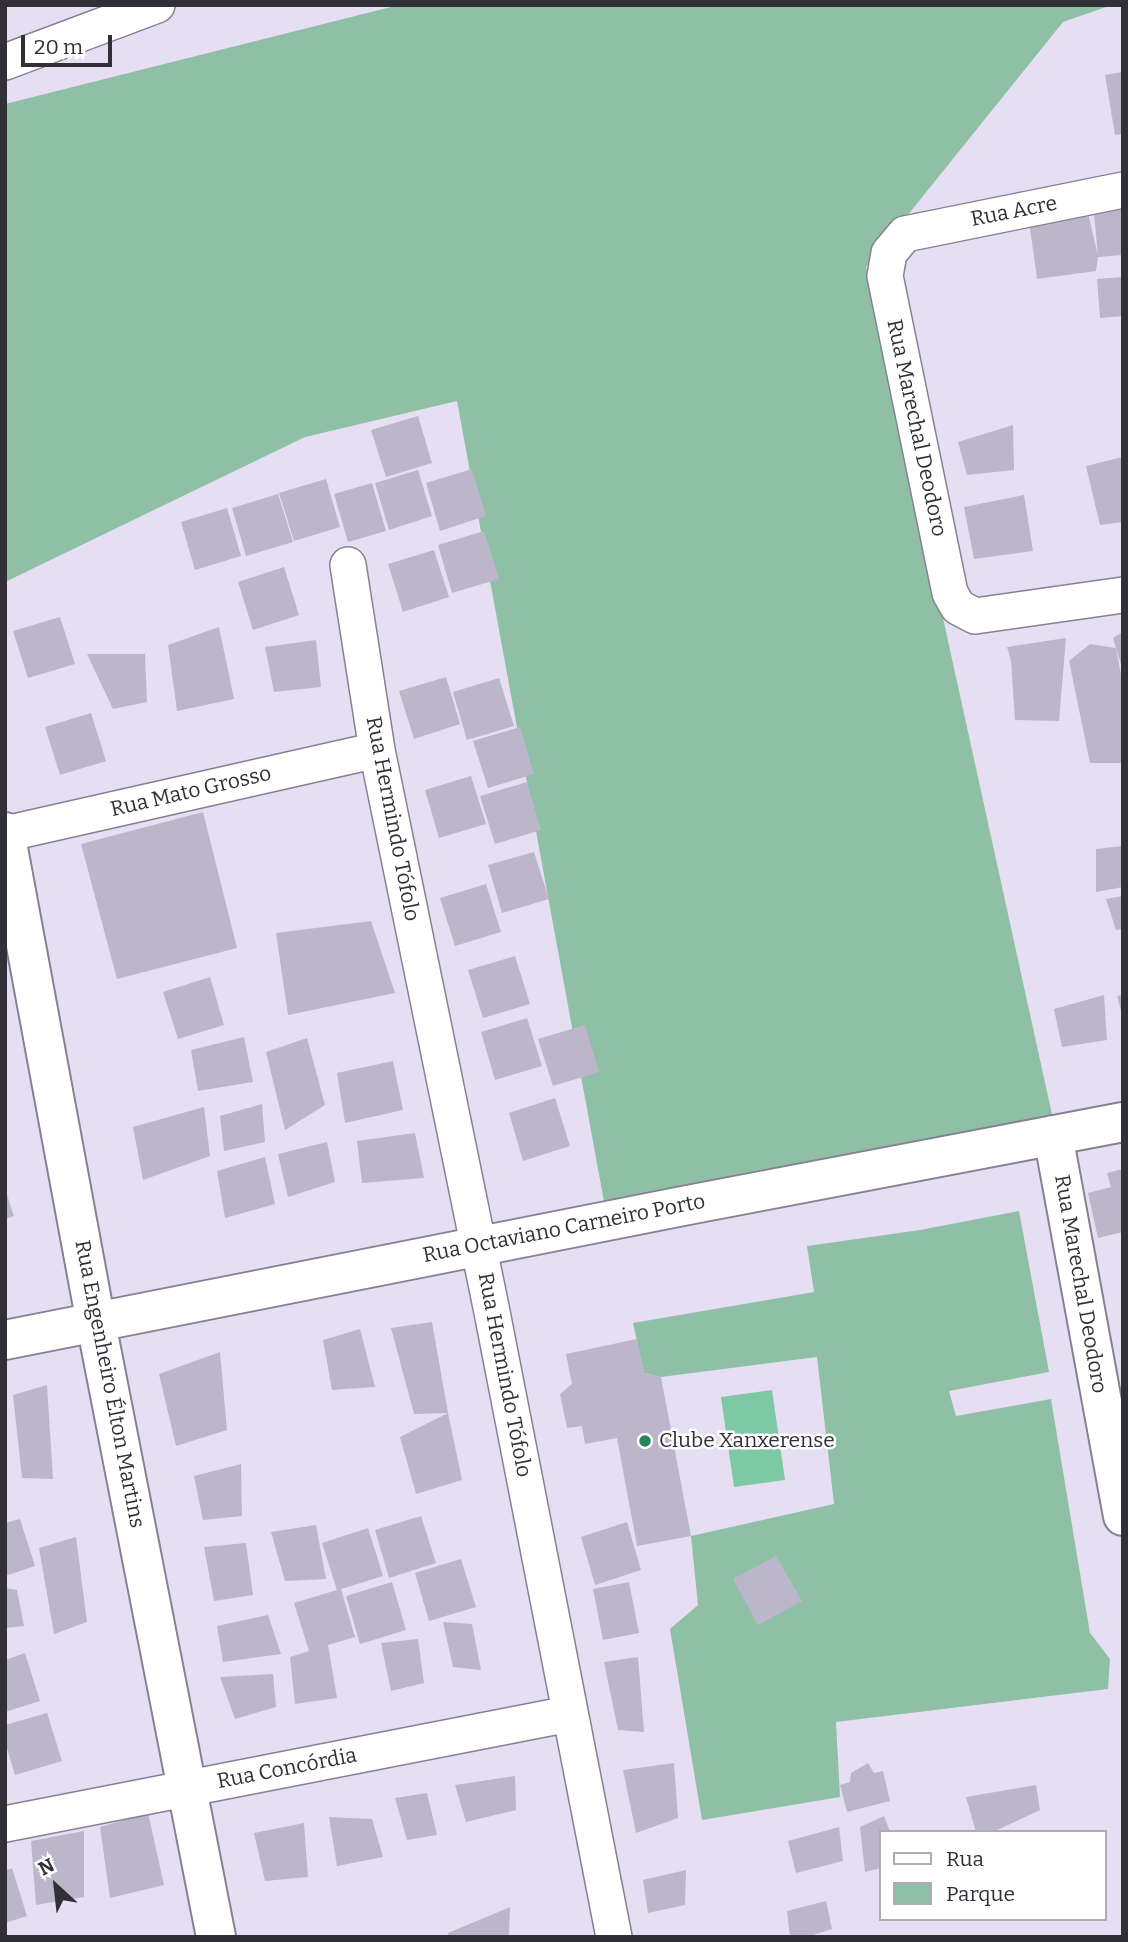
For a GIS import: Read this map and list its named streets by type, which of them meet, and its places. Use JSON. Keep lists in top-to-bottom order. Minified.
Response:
{"streets":{"street":["Rua Acre","Rua Marechal Deodoro","Rua Mato Grosso","Rua Hermindo Tófolo","Rua Octaviano Carneiro Porto","Rua Engenheiro Élton Martins","Rua Concórdia"]},"crossings":[["Rua Acre","Rua Marechal Deodoro"],["Rua Marechal Deodoro","Rua Octaviano Carneiro Porto"],["Rua Mato Grosso","Rua Hermindo Tófolo"],["Rua Mato Grosso","Rua Engenheiro Élton Martins"],["Rua Hermindo Tófolo","Rua Octaviano Carneiro Porto"],["Rua Hermindo Tófolo","Rua Concórdia"],["Rua Octaviano Carneiro Porto","Rua Engenheiro Élton Martins"],["Rua Engenheiro Élton Martins","Rua Concórdia"]],"places":["Clube Xanxerense"],"legend":["Rua","Parque"],"scale_bar":"20 m","north":"top left"}
